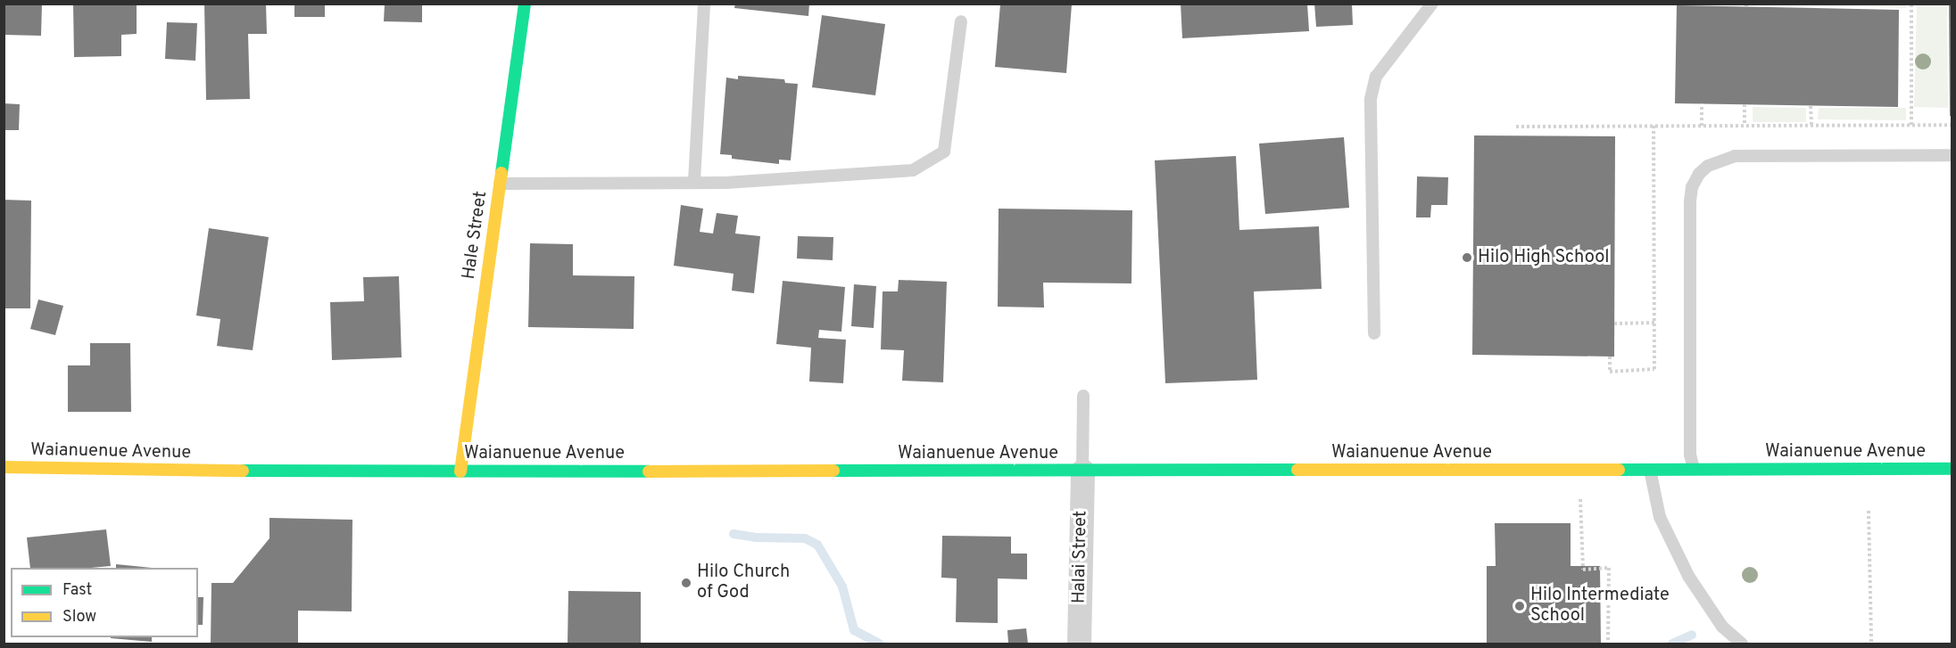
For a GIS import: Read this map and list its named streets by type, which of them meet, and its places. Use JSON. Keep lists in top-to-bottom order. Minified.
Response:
{"streets":{"main road":["Hale Street","Waianuenue Avenue"],"street":["Halai Street"]},"crossings":[["Hale Street","Waianuenue Avenue"],["Waianuenue Avenue","Halai Street"]],"places":["Hilo High School","Hilo Church of God","Hilo Intermediate School"],"legend":["Fast","Slow"]}
